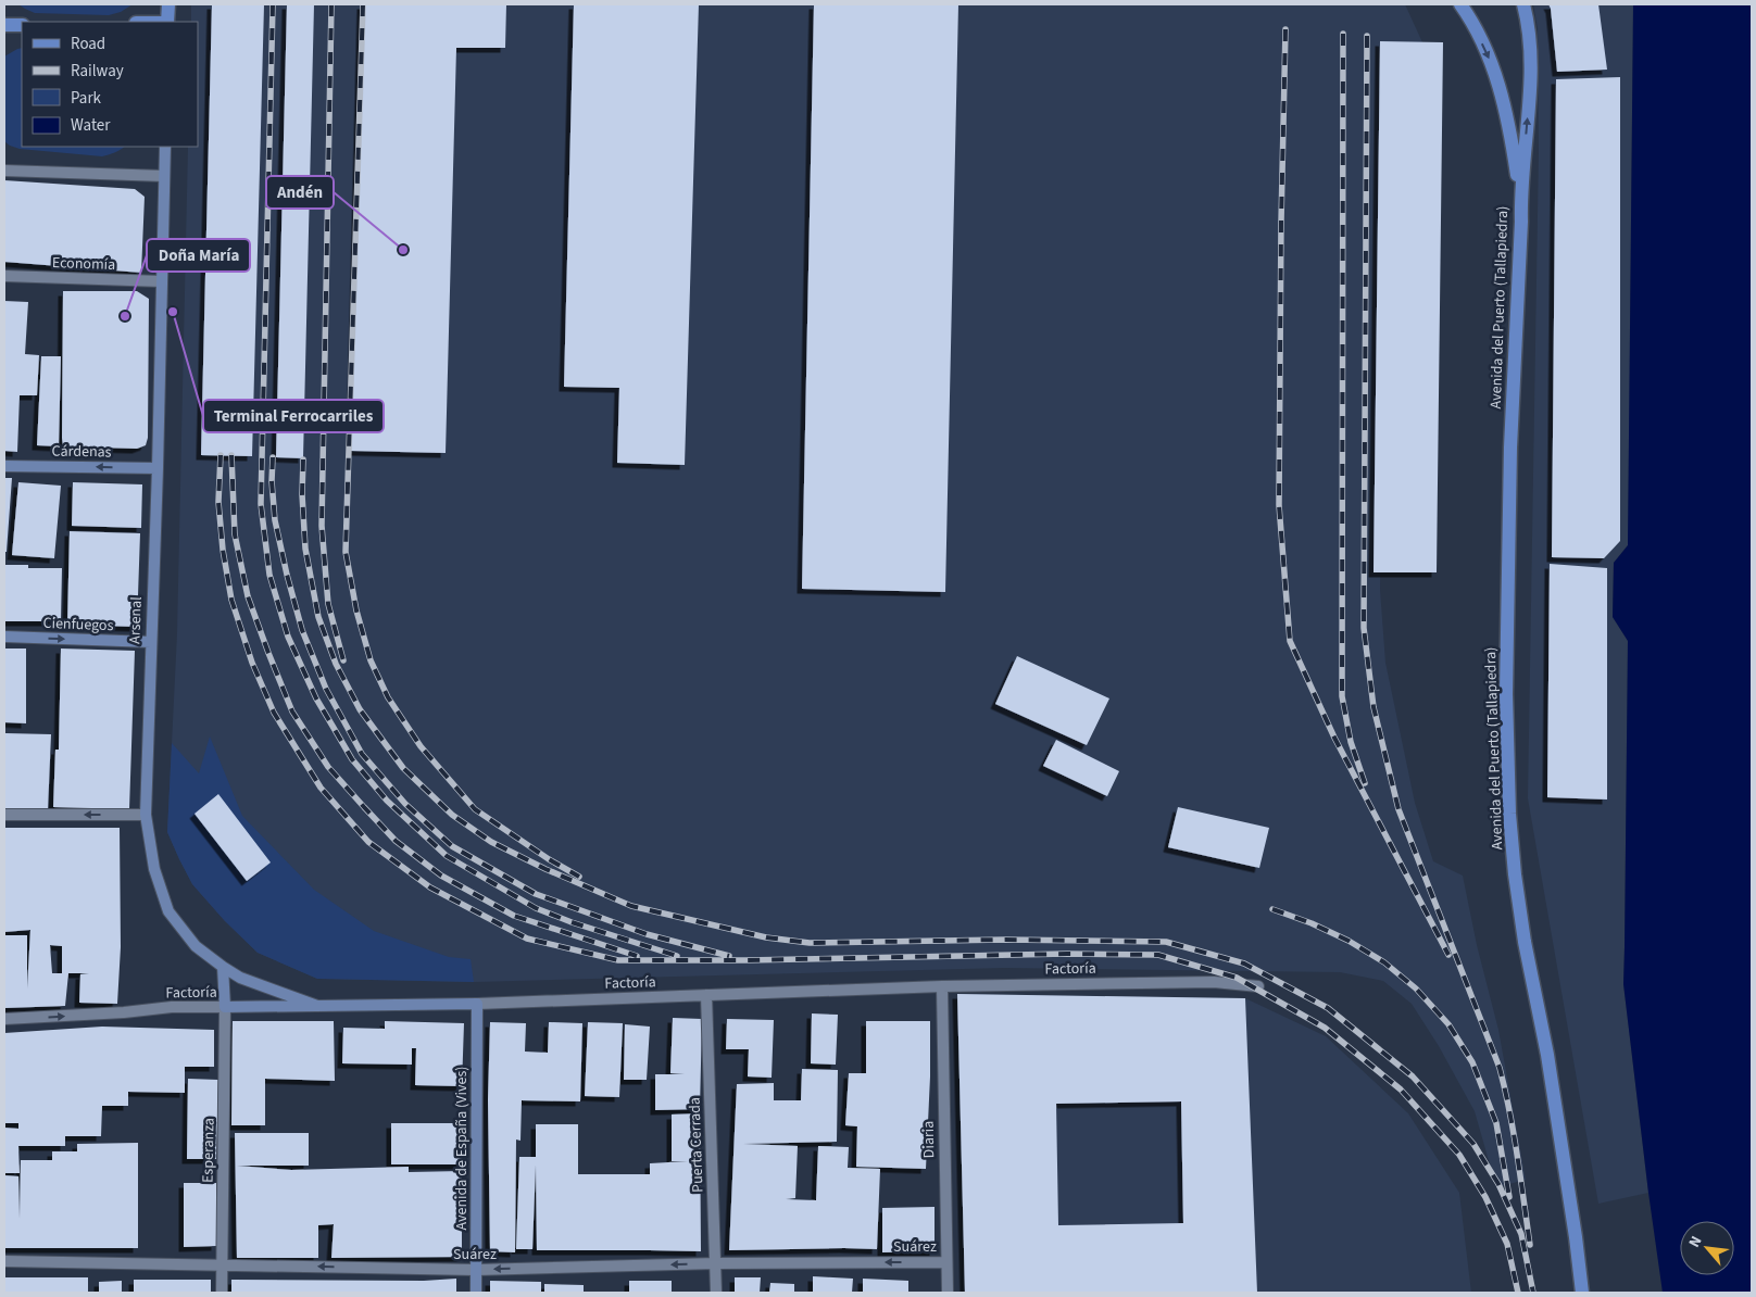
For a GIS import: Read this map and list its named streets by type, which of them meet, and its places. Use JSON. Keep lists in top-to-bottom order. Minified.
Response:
{"streets":{"main road":["Avenida del Puerto (Tallapiedra)"],"street":["Economía","Cárdenas","Arsenal","Cienfuegos","Factoría","Diaria","Puerta Cerrada","Avenida de España (Vives)","Esperanza","Suárez"]},"crossings":[["Economía","Arsenal"],["Cárdenas","Arsenal"],["Arsenal","Cienfuegos"],["Arsenal","Factoría"],["Factoría","Diaria"],["Factoría","Puerta Cerrada"],["Factoría","Avenida de España (Vives)"],["Factoría","Esperanza"],["Diaria","Suárez"],["Puerta Cerrada","Suárez"],["Avenida de España (Vives)","Suárez"],["Esperanza","Suárez"]],"one_way":["Cárdenas","Cienfuegos","Suárez"],"places":["Andén","Terminal Ferrocarriles","Doña María"],"legend":["Road","Railway","Park","Water"],"north":"top left"}
